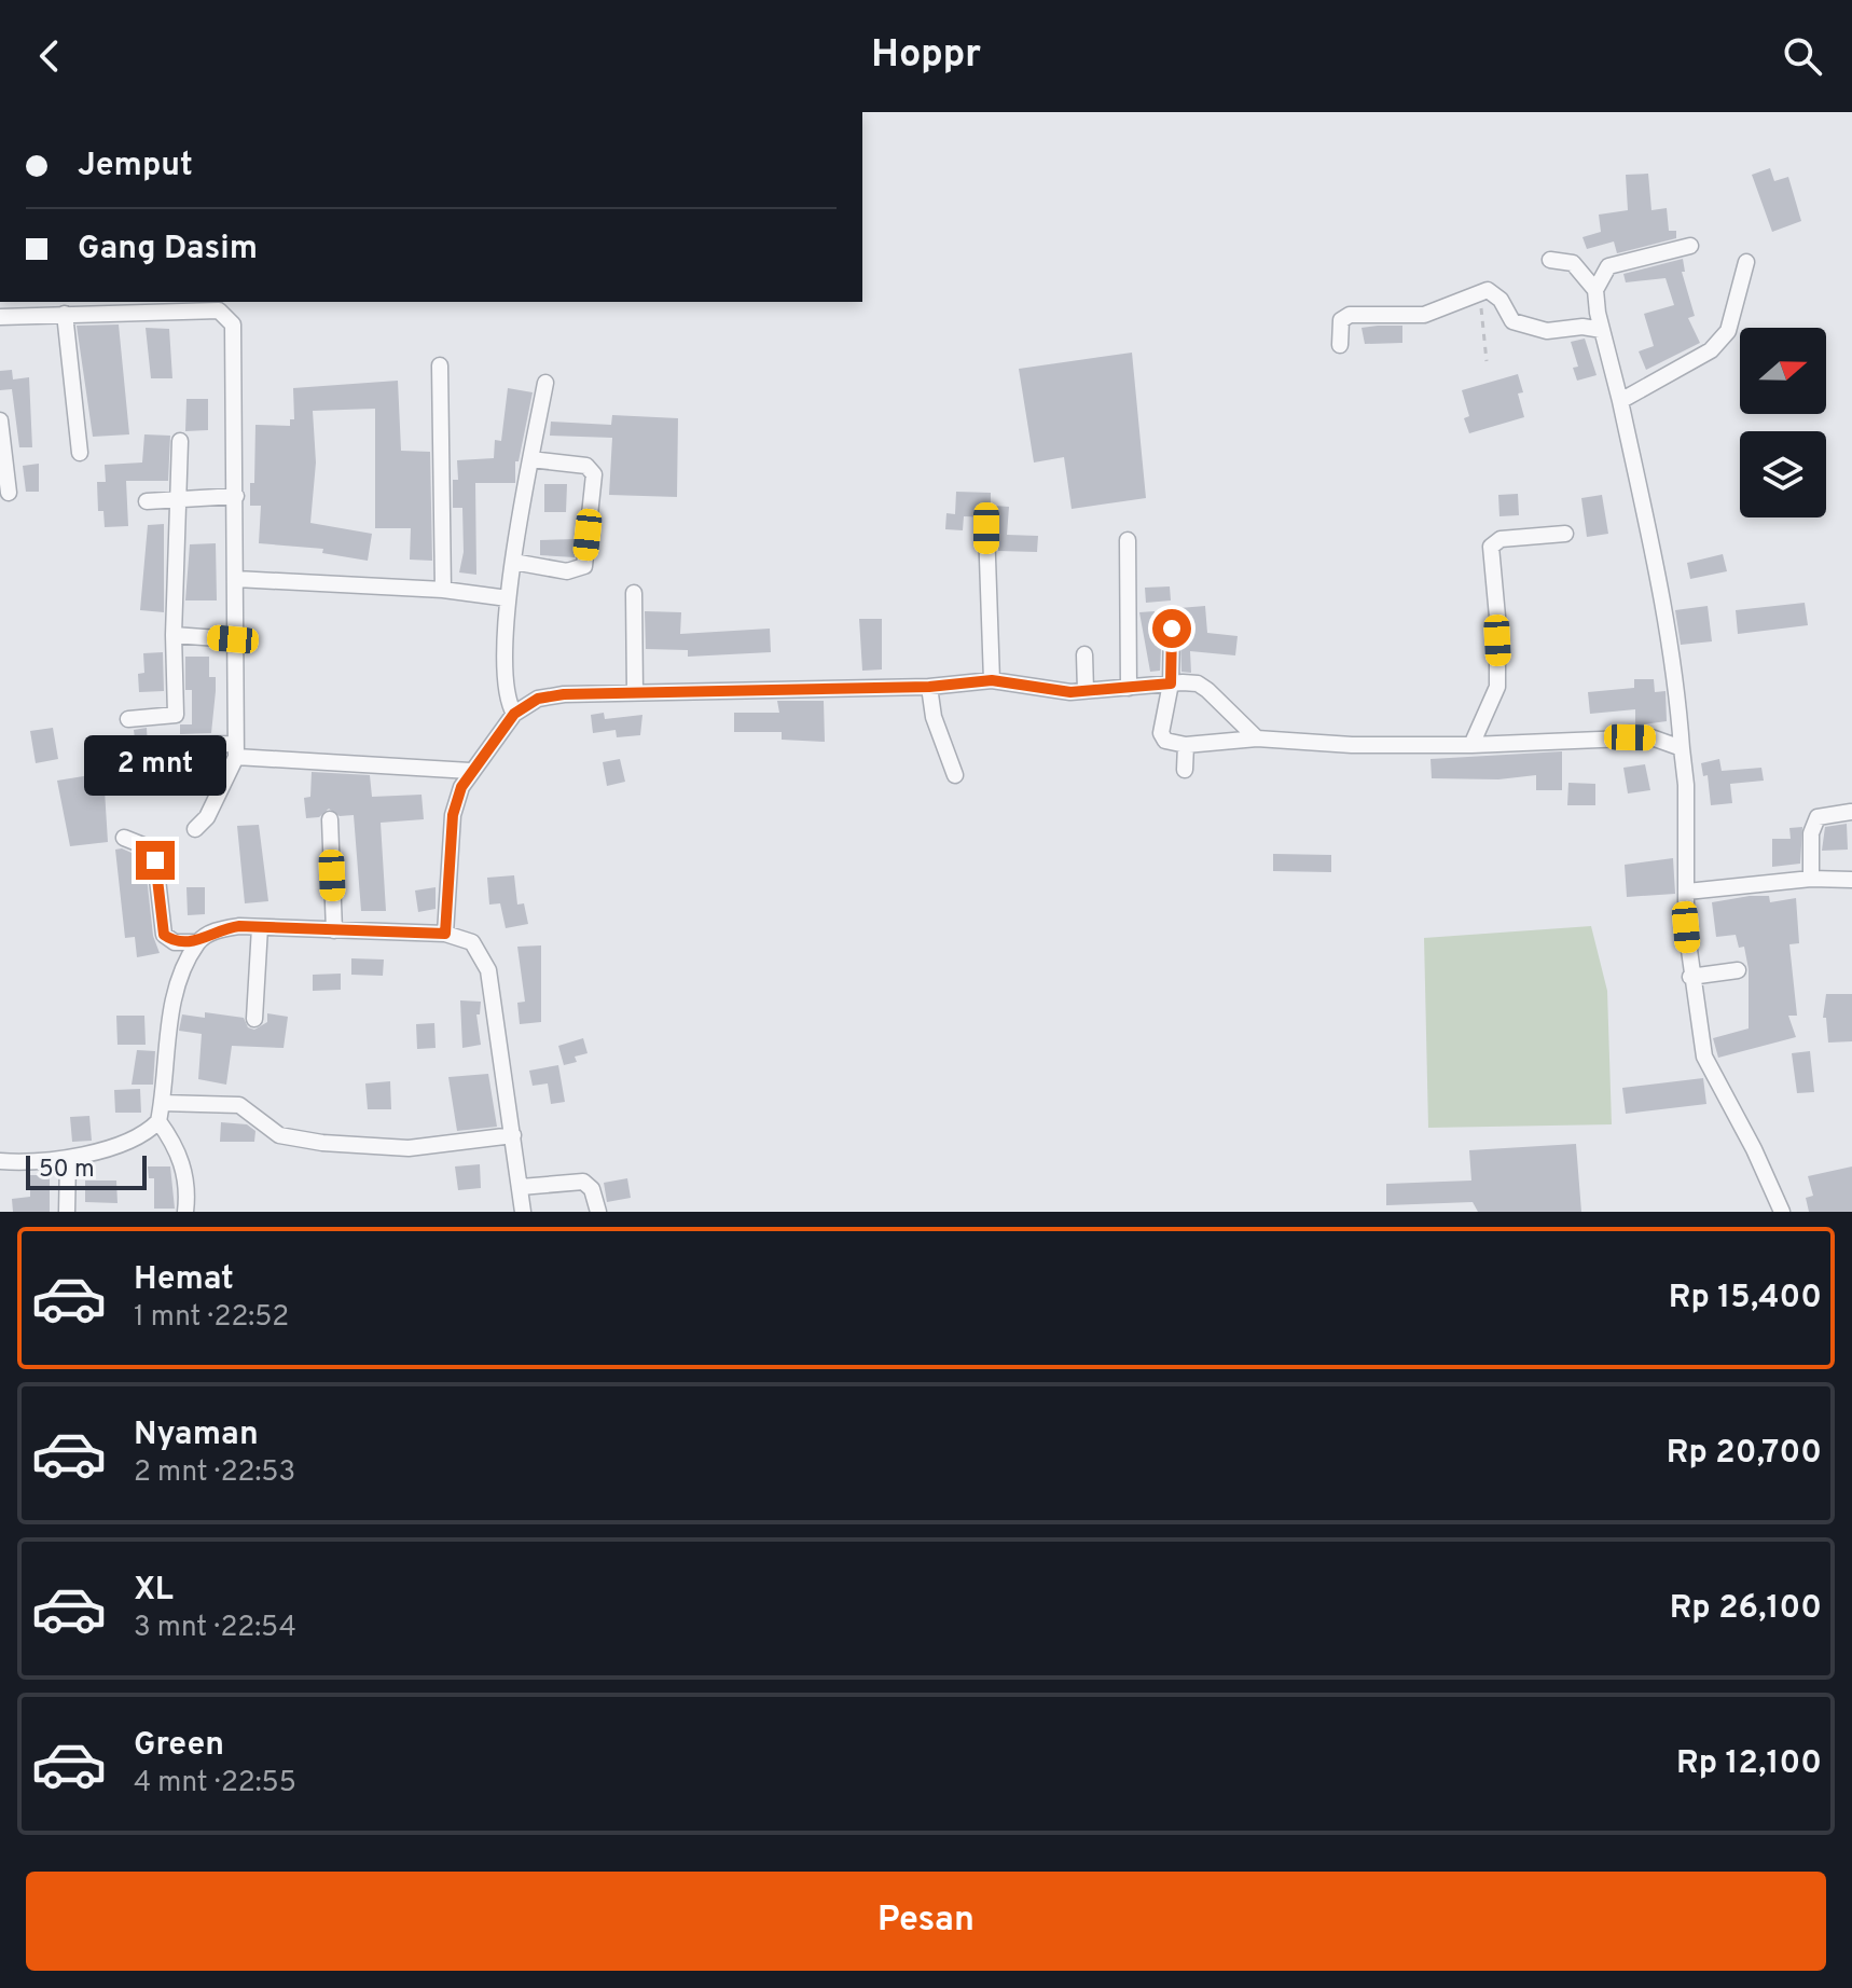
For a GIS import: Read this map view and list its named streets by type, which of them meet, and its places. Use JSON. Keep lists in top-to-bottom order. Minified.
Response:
{"scale_bar":"50 m","north":"right","page":{"header":"Hoppr","banner":["Jemput","Gang Dasim"],"bubble":"2 mnt","scale":"50 m","list":[{"name":"Hemat","note":"1 mnt · 22:52","value":"Rp 15,400"},{"name":"Nyaman","note":"2 mnt · 22:53","value":"Rp 20,700"},{"name":"XL","note":"3 mnt · 22:54","value":"Rp 26,100"},{"name":"Green","note":"4 mnt · 22:55","value":"Rp 12,100"}],"buttons":"Pesan"}}
